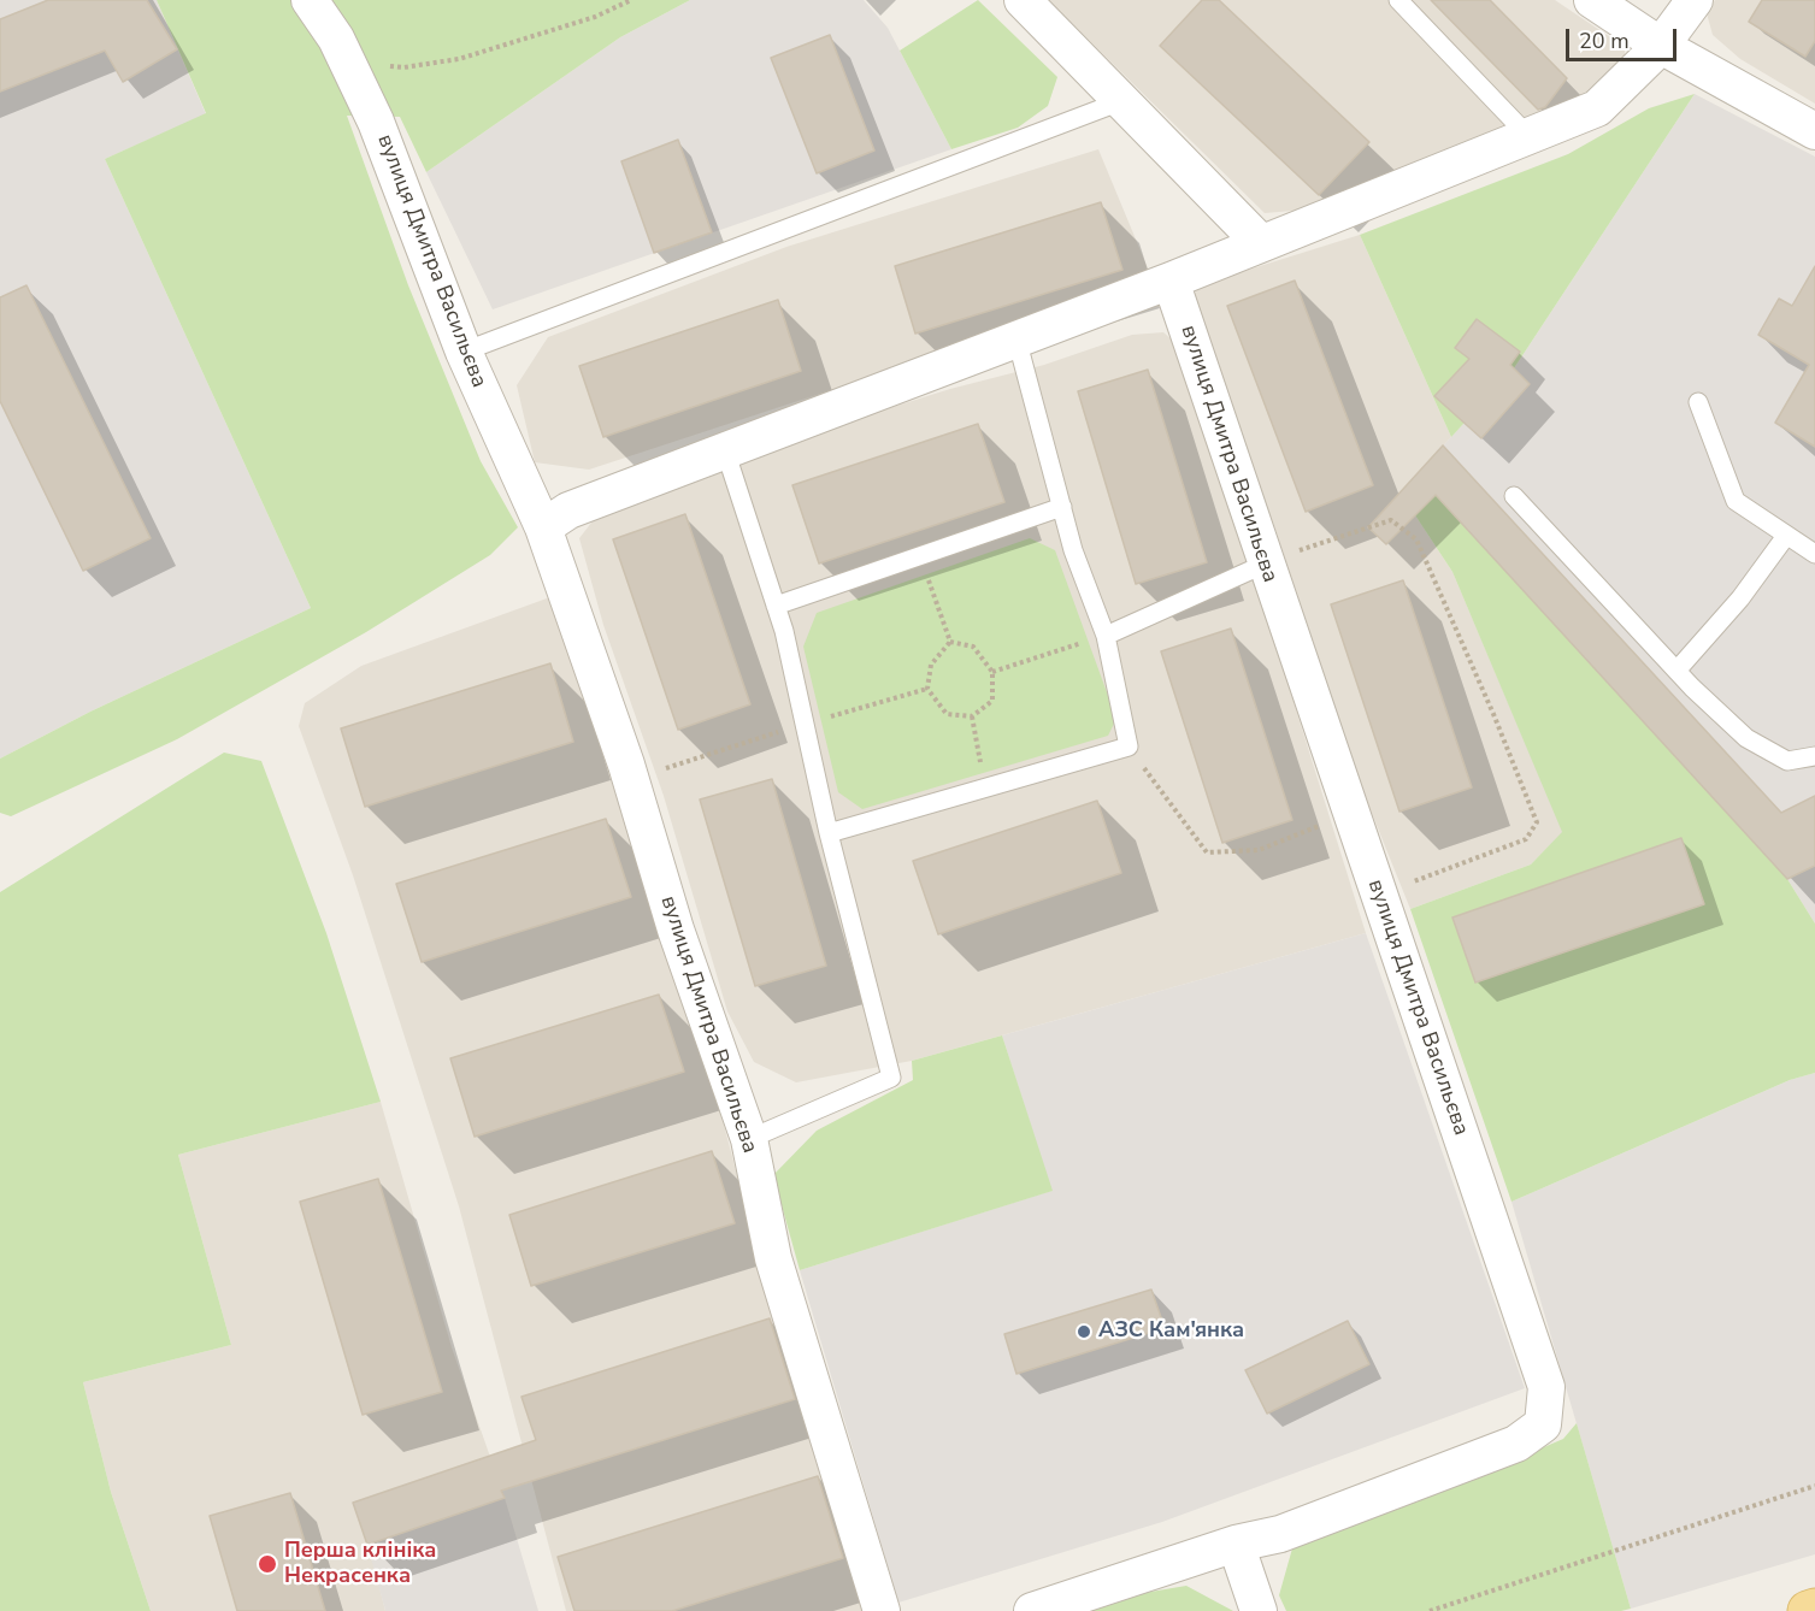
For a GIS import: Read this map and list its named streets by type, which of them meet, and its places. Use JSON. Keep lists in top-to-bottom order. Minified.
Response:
{"streets":{"street":["вулиця Дмитра Васильєва"]},"places":["АЗС Кам'янка","Перша клініка Некрасенка"],"scale_bar":"20 m"}
